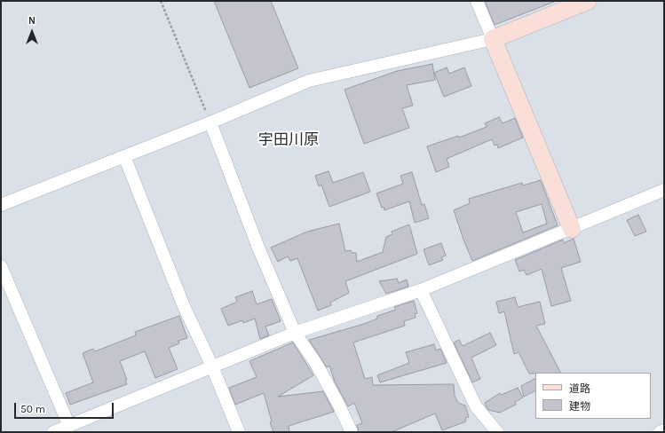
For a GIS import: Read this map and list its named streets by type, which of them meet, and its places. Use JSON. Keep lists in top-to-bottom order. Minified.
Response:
{"districts":["宇田川原"],"legend":["道路","建物"],"scale_bar":"50 m","north":"top"}
